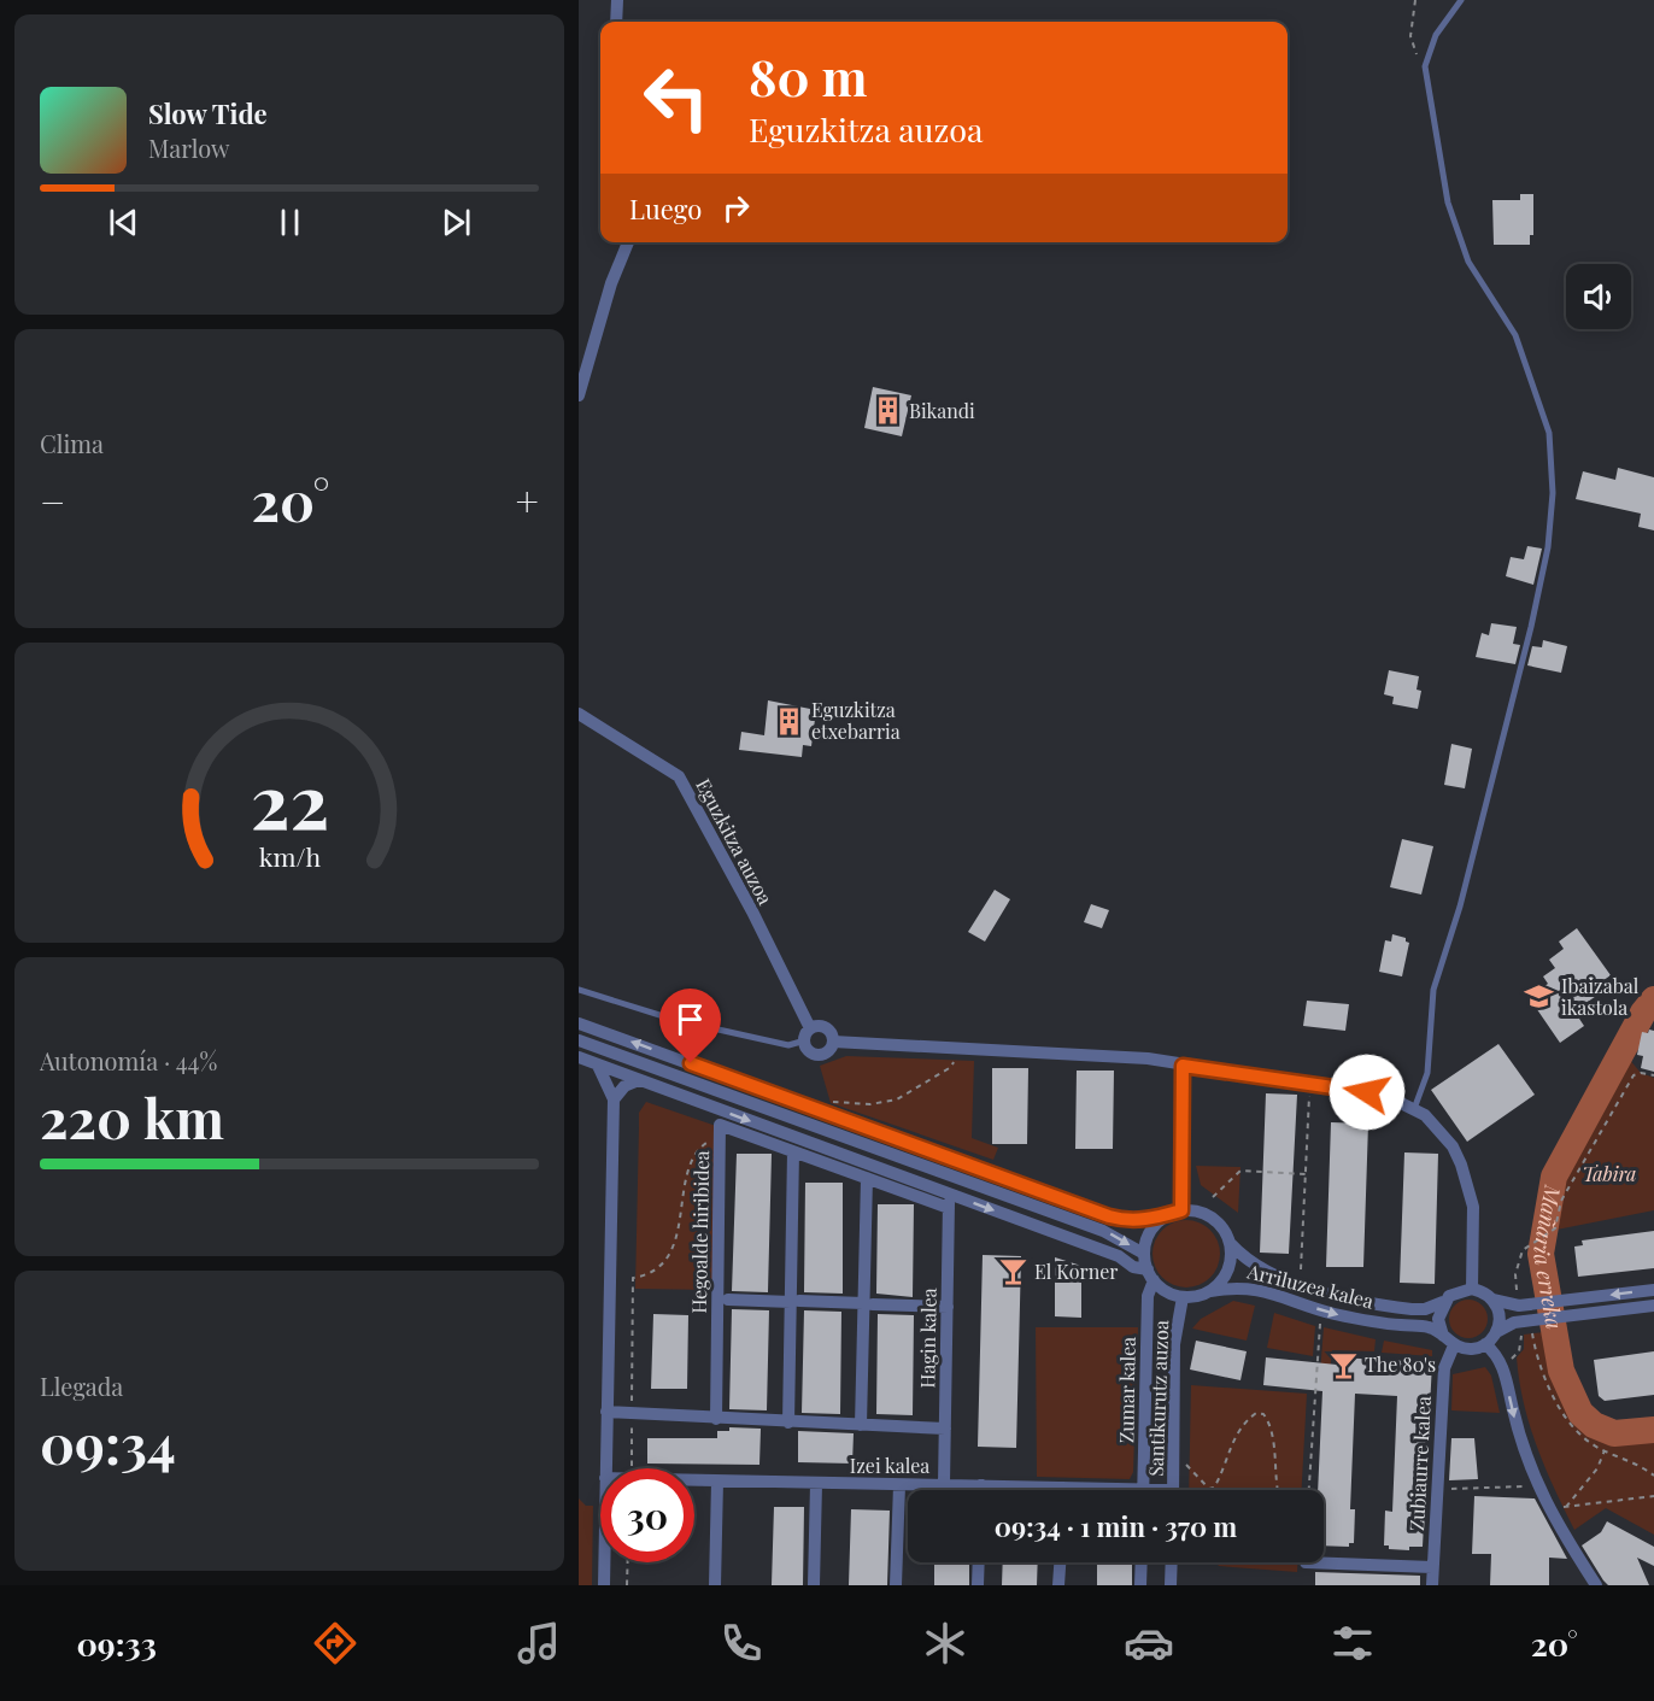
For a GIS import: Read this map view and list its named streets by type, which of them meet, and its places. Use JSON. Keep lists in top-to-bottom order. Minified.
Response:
{"streets":{"street":["Eguzkitza auzoa","Hegoalde hiribidea","Arriluzea kalea","Hagin kalea","Zumar kalea","Santikurutz auzoa","Zubiaurre kalea","Izei kalea"]},"crossings":[["Hegoalde hiribidea","Hagin kalea"],["Arriluzea kalea","Zumar kalea"],["Arriluzea kalea","Santikurutz auzoa"],["Arriluzea kalea","Zubiaurre kalea"],["Hagin kalea","Izei kalea"],["Zumar kalea","Santikurutz auzoa"]],"water":["Mañaria erreka"],"parks":["Tabira"],"places":{"building":["Bikandi","Eguzkitza etxebarria"],"school or university":["Ibaizabal ikastola"],"bar":["El Korner","The 80's"]},"page":{"turn":["80 m","Eguzkitza auzoa"],"song":["Slow Tide","Marlow"],"then":"Luego","tile":["Clima",["Autonomía · 44%","220 km"],["Llegada","09:34"]],"heat":["−","20°","+"],"limit":"30","trip":"09:34 · 1 min · 370 m","tabs":["09:33","20°"],"gauge":["22","km/h"]}}
